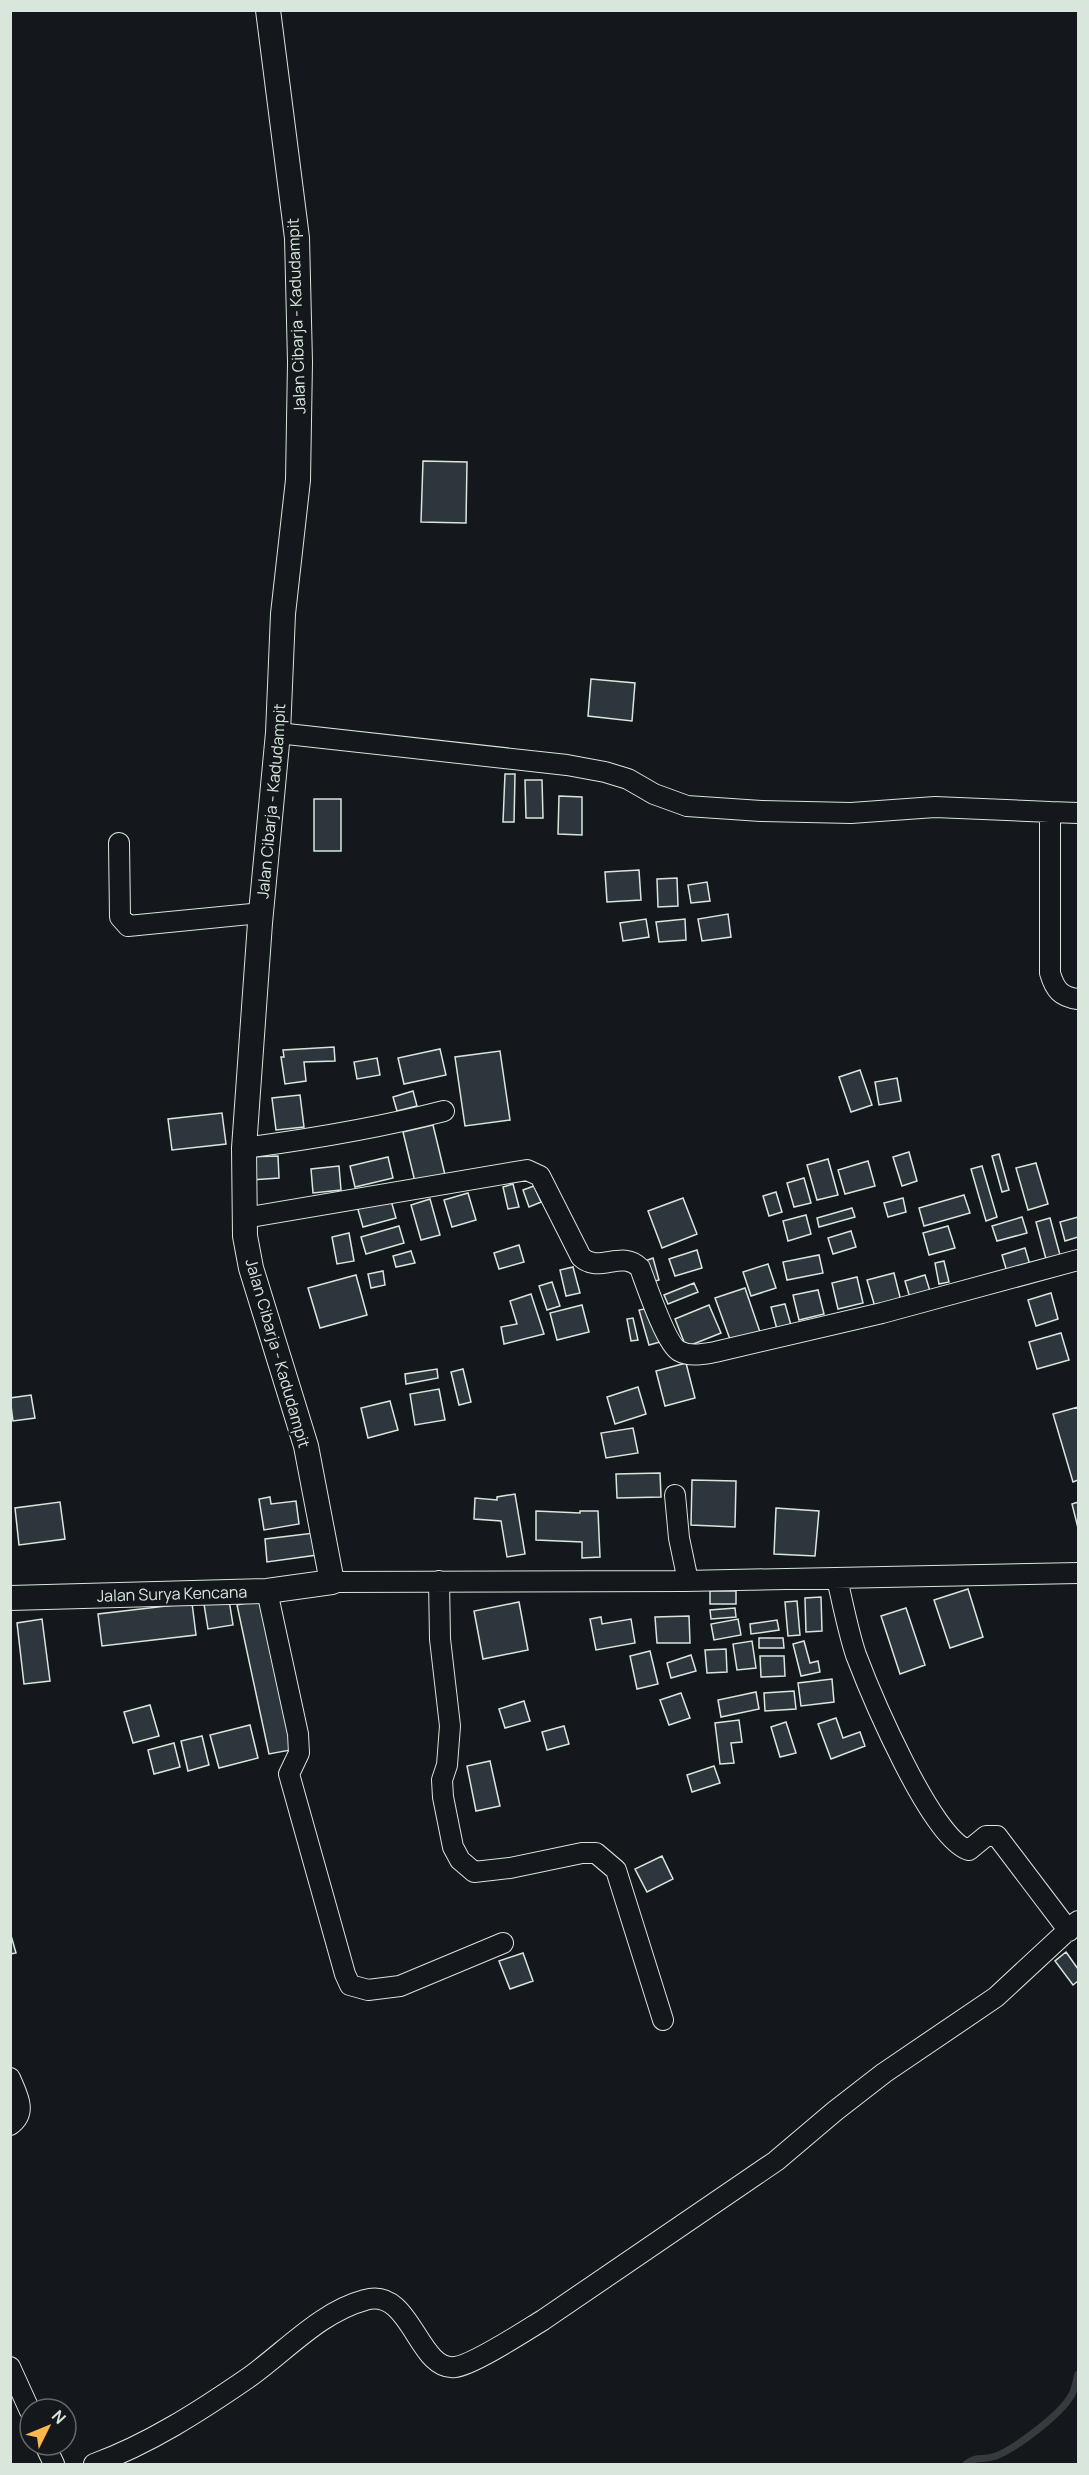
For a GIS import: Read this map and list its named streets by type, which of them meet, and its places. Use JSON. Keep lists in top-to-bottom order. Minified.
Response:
{"streets":{"street":["Jalan Cibarja - Kadudampit","Jalan Surya Kencana"]},"crossings":[["Jalan Cibarja - Kadudampit","Jalan Surya Kencana"]],"north":"top right"}
